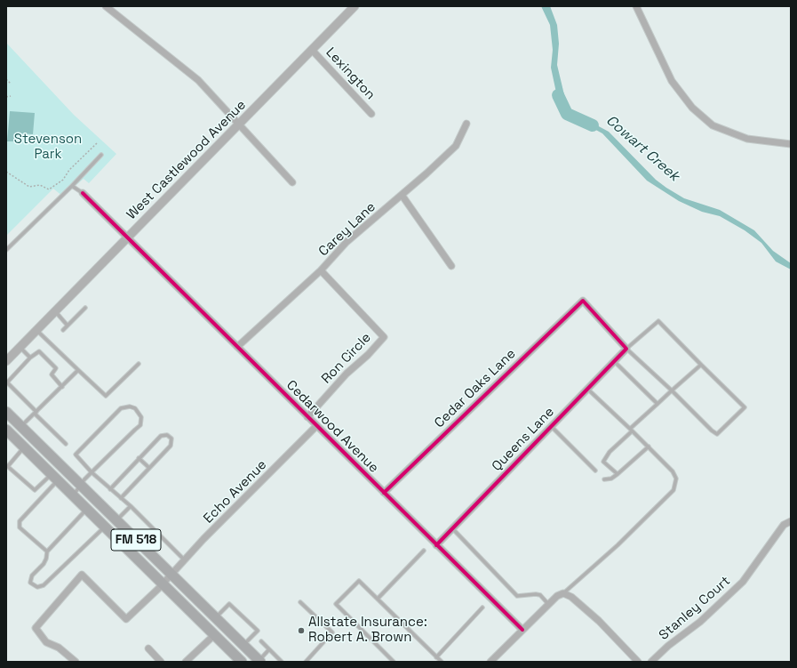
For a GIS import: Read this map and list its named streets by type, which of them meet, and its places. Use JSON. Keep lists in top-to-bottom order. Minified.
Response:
{"streets":{"main road":["FM 518"],"street":["Lexington","West Castlewood Avenue","Carey Lane","Ron Circle","Cedar Oaks Lane","Cedarwood Avenue","Queens Lane","Echo Avenue","Stanley Court"]},"crossings":[["Lexington","West Castlewood Avenue"],["West Castlewood Avenue","Cedarwood Avenue"],["Carey Lane","Ron Circle"],["Carey Lane","Cedarwood Avenue"],["Ron Circle","Cedarwood Avenue"],["Cedar Oaks Lane","Cedarwood Avenue"],["Cedar Oaks Lane","Queens Lane"],["Cedarwood Avenue","Queens Lane"],["Cedarwood Avenue","Echo Avenue"],["Echo Avenue","FM 518"]],"water":["Cowart Creek"],"parks":["Stevenson Park"],"places":["Allstate Insurance: Robert A. Brown"]}
